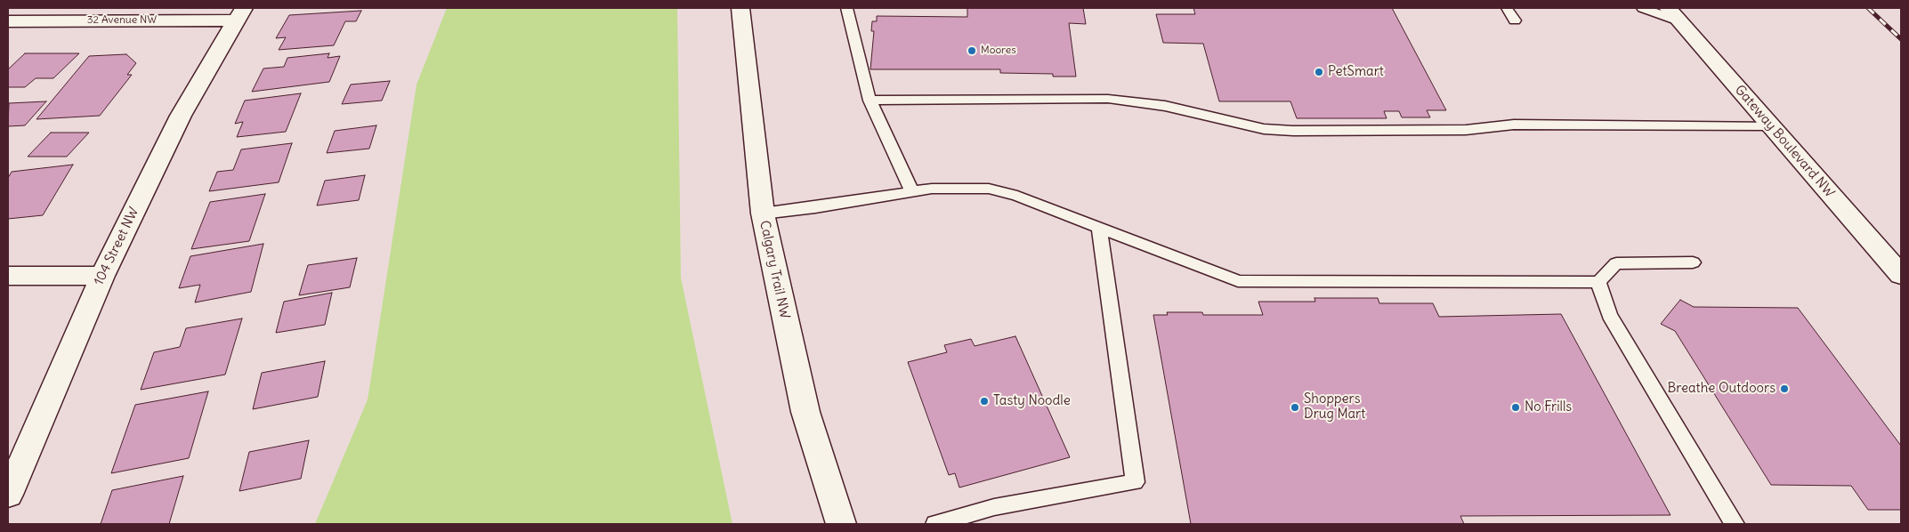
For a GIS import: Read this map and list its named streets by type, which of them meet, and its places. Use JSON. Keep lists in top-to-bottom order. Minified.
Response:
{"streets":{"main road":["32 Avenue NW","Gateway Boulevard NW","104 Street NW","Calgary Trail NW"]},"crossings":[["32 Avenue NW","104 Street NW"]],"places":["Moores","PetSmart","Breathe Outdoors","Tasty Noodle","Shoppers Drug Mart","No Frills"]}
